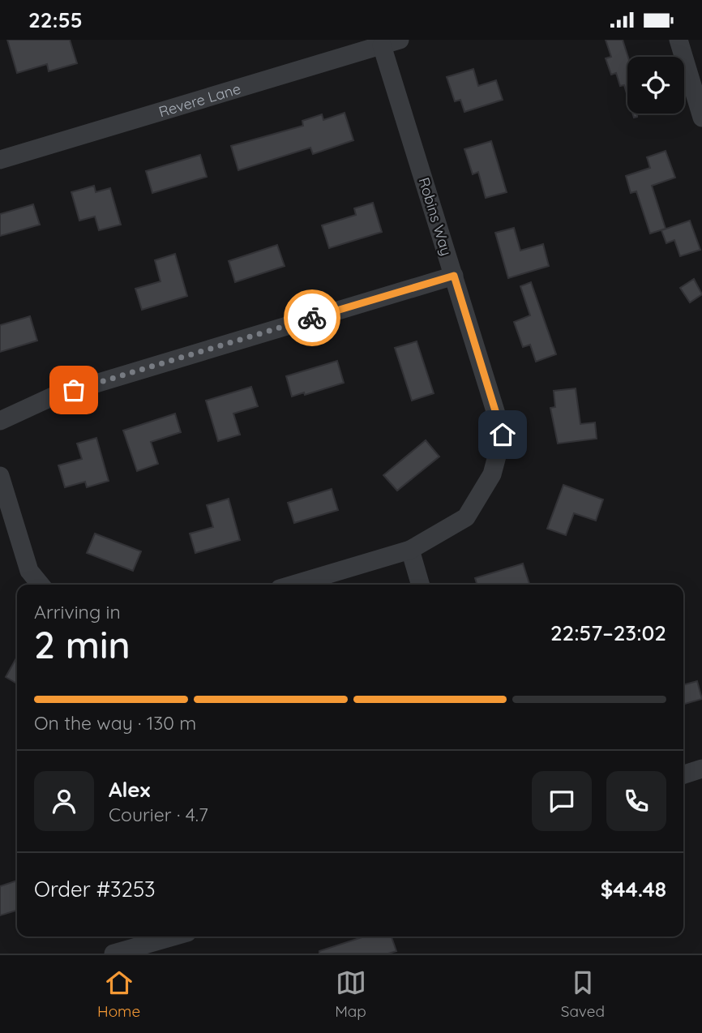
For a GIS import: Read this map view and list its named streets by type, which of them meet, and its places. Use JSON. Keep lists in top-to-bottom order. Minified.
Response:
{"streets":{"street":["Revere Lane","Robins Way"]},"crossings":[["Revere Lane","Robins Way"]],"page":{"status":"22:55","heading":["2 min","Arriving in","22:57–23:02"],"panel":["Alex","Courier · 4.7","Order #3253","$44.48"],"bar":"On the way · 130 m","tabs":["Home","Map","Saved"]}}
